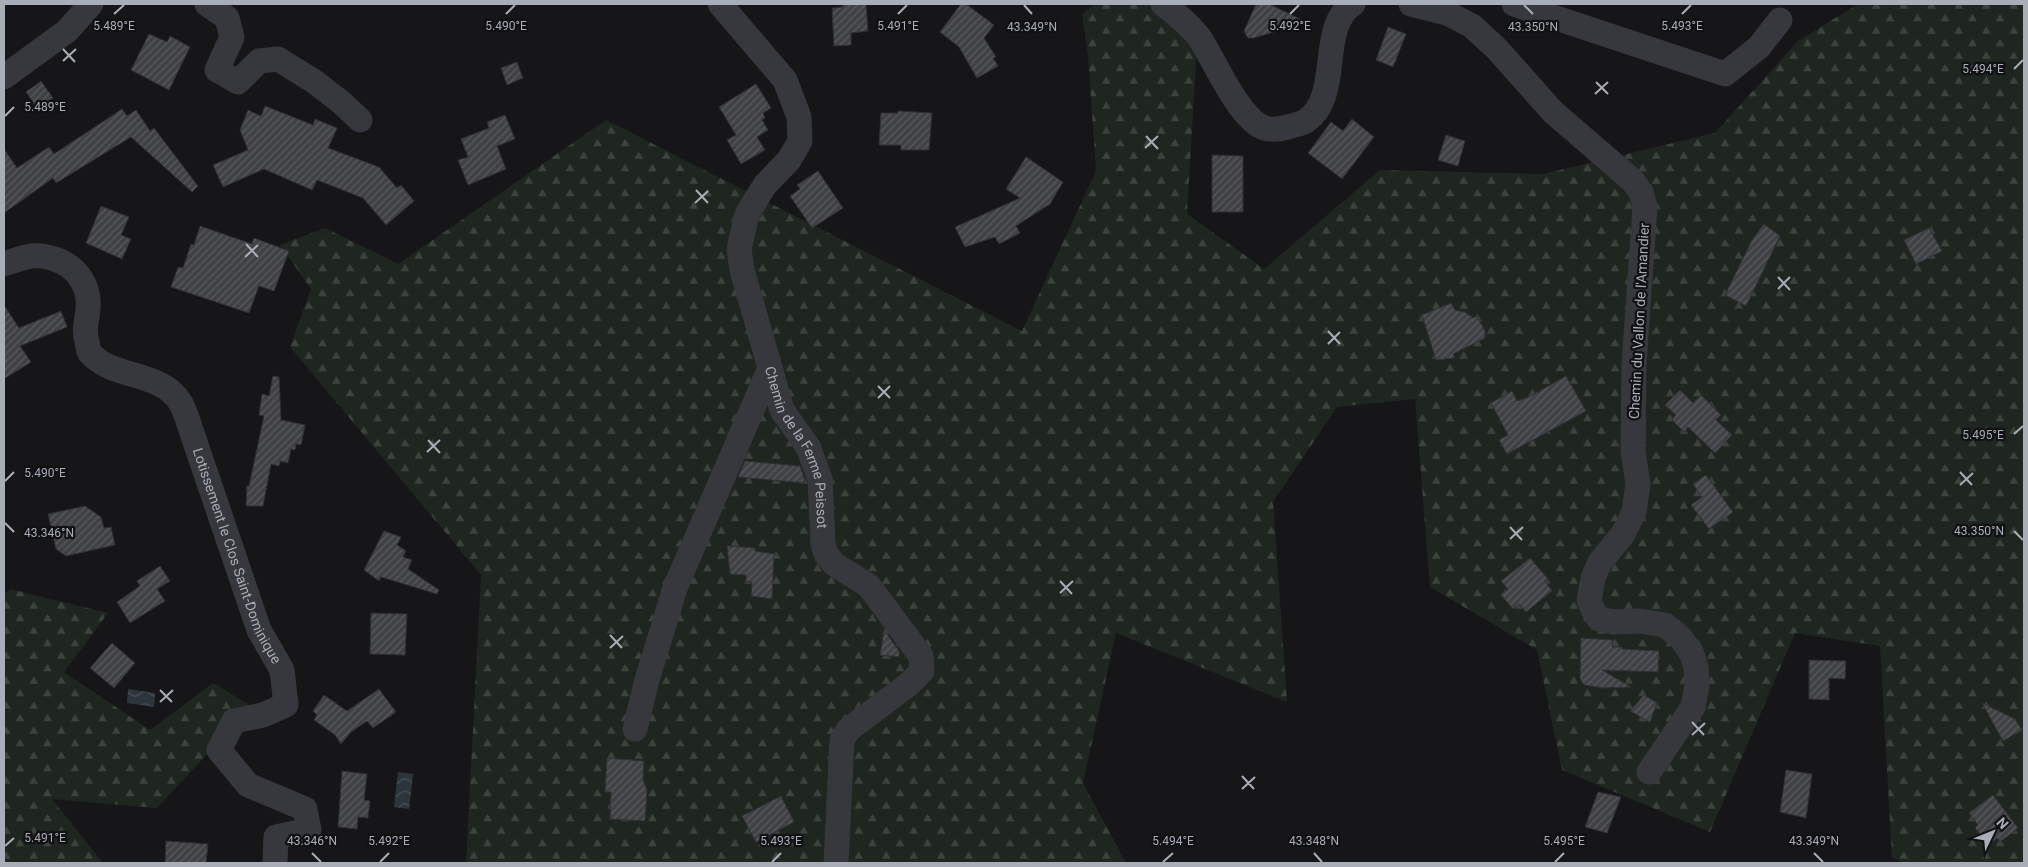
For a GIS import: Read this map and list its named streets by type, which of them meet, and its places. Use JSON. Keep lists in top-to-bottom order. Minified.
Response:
{"streets":{"street":["Chemin du Vallon de l'Amandier","Chemin de la Ferme Peissot","Lotissement le Clos Saint-Dominique"]},"north":"top right","coordinates":["5.490°E","5.492°E","5.489°E","5.491°E","5.493°E","43.349°N","43.350°N","5.494°E","5.495°E","43.346°N","43.348°N"]}
